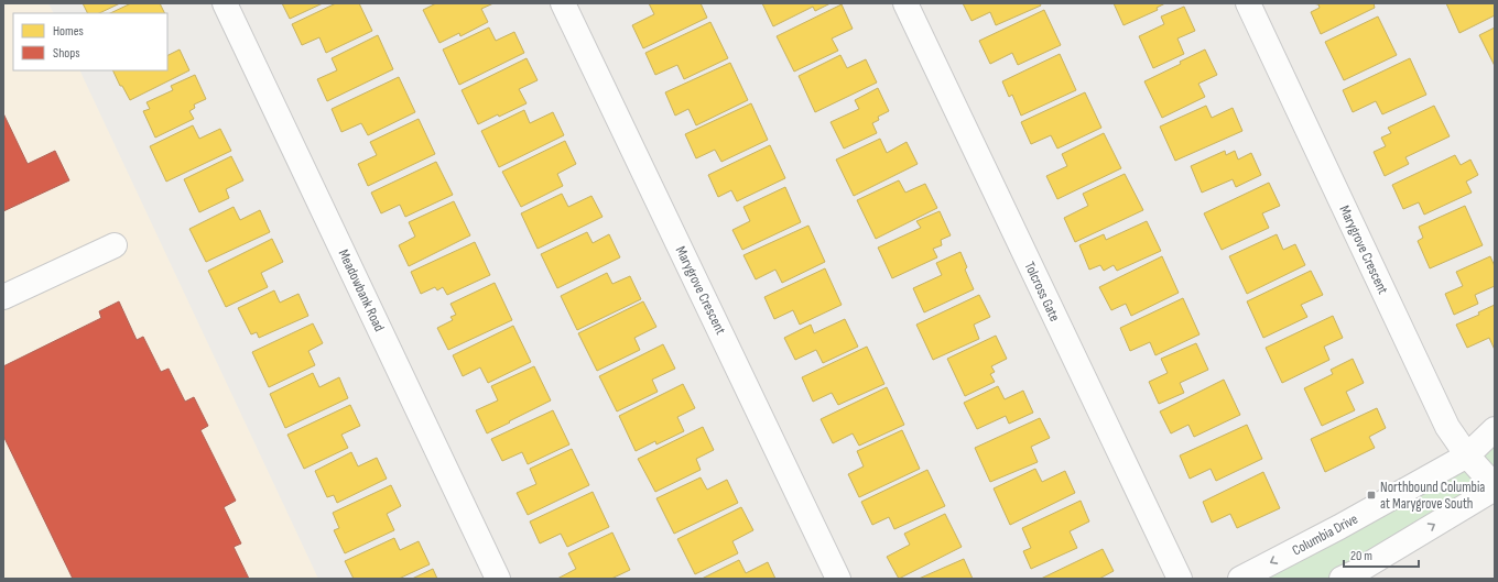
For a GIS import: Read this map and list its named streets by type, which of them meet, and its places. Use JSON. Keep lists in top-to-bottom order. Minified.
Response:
{"streets":{"street":["Marygrove Crescent","Meadowbank Road","Tolcross Gate","Columbia Drive"]},"crossings":[["Marygrove Crescent","Columbia Drive"]],"places":{"transit":["Northbound Columbia at Marygrove South"]},"legend":["Homes","Shops"],"scale_bar":"20 m"}
